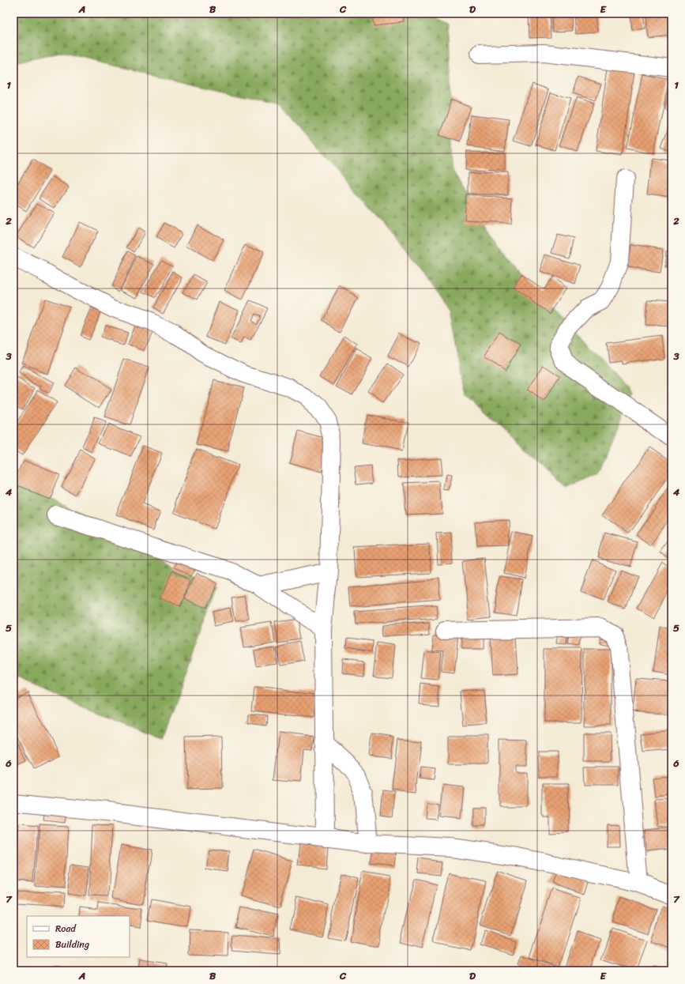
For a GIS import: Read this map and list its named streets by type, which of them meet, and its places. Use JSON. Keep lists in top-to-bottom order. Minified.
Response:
{"legend":["Road","Building"],"grid":{"columns":["A","B","C","D","E"],"rows":["1","2","3","4","5","6","7"]}}
